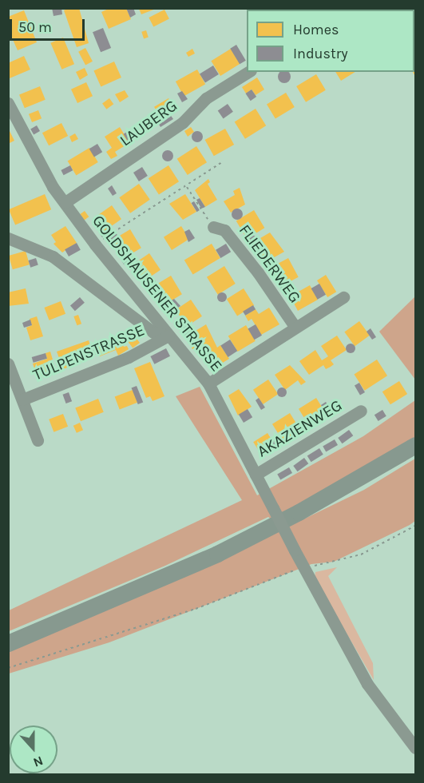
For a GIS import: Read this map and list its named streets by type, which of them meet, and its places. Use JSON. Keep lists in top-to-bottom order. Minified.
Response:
{"streets":{"street":["LAUBERG","FLIEDERWEG","GOLDSHAUSENER STRASSE","TULPENSTRASSE","AKAZIENWEG"]},"crossings":[["LAUBERG","GOLDSHAUSENER STRASSE"],["GOLDSHAUSENER STRASSE","TULPENSTRASSE"],["GOLDSHAUSENER STRASSE","AKAZIENWEG"]],"legend":["Homes","Industry"],"scale_bar":"50 m","north":"bottom"}
